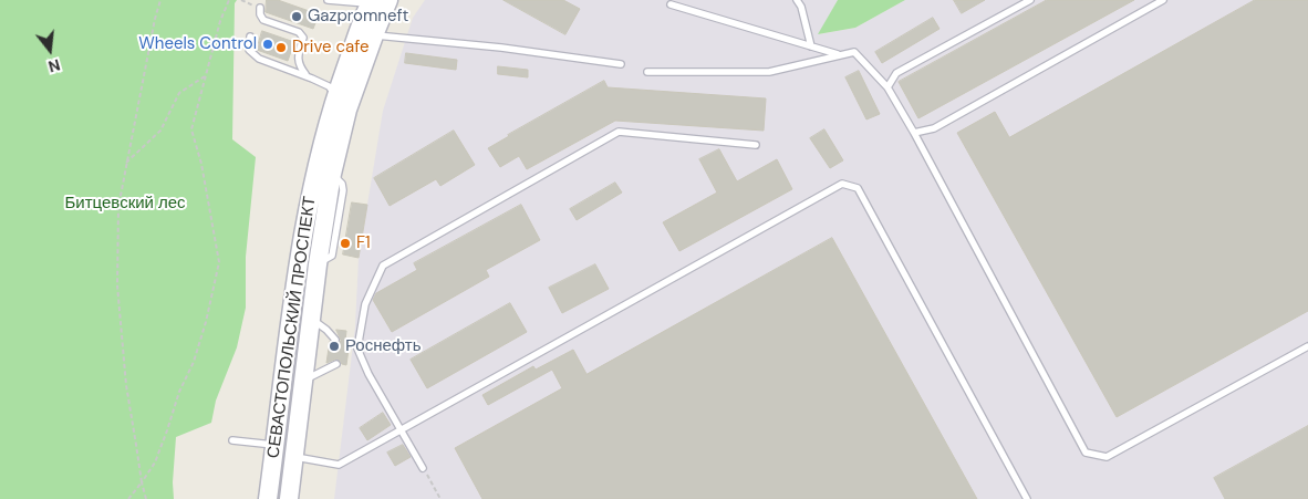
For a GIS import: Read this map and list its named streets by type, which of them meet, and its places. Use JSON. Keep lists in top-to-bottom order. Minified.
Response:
{"streets":{"main road":["СЕВАСТОПОЛЬСКИЙ ПРОСПЕКТ"]},"parks":["Битцевский лес"],"places":["Gazpromneft","Wheels Control","Drive cafe","F1","Роснефть"],"north":"bottom"}
